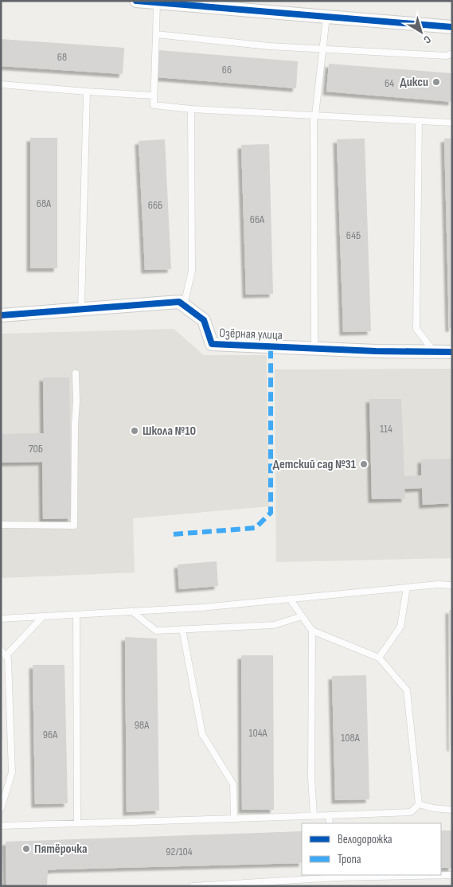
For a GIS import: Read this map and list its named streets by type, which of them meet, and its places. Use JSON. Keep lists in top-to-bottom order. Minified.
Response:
{"streets":{"street":["Озёрная улица"]},"places":["Дикси","Школа №10","Детский сад №31","Пятёрочка"],"house_numbers":["68","66","64","68А","66Б","66А","64Б","114","70Б","98А","104А","96А","108А","92/104"],"legend":["Велодорожка","Тропа"],"north":"bottom right"}
